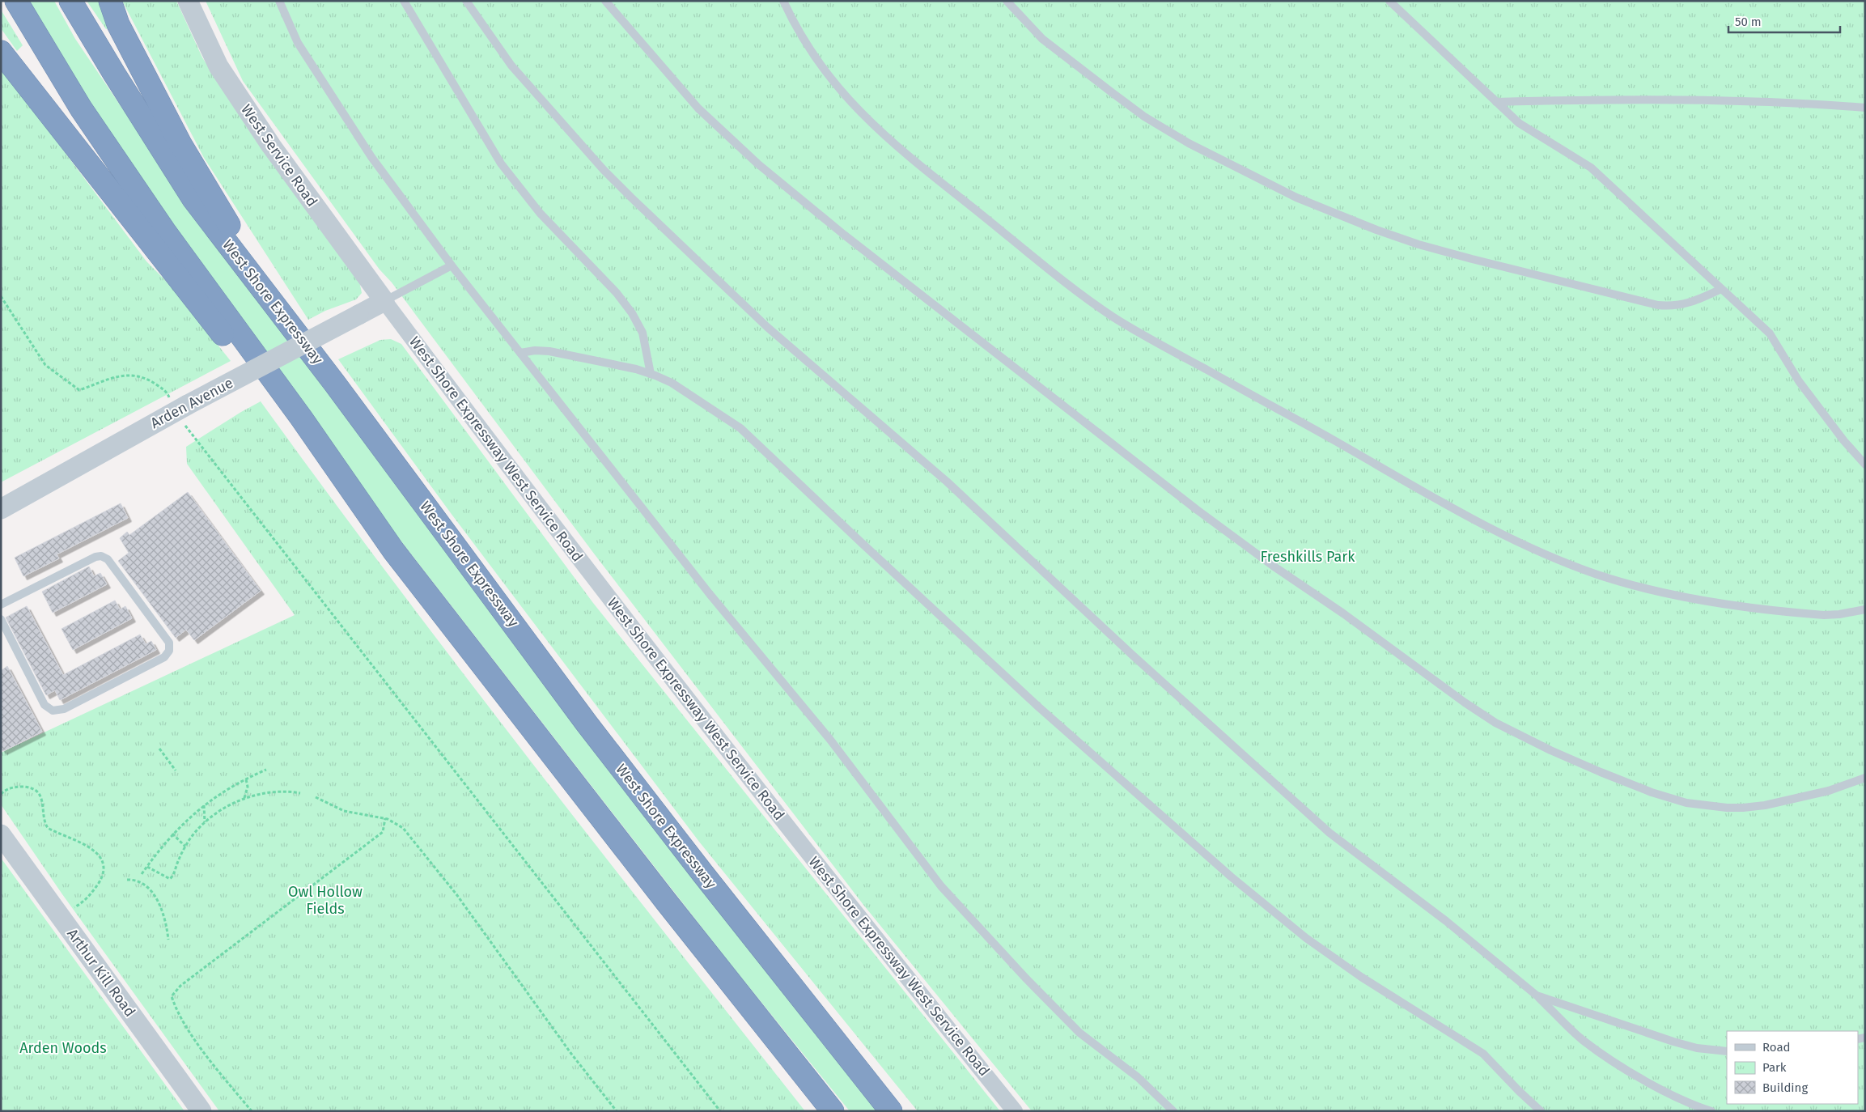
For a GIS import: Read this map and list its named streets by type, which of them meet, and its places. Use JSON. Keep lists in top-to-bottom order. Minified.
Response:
{"streets":{"highway":["West Shore Expressway"],"street":["West Service Road","Arden Avenue","West Shore Expressway West Service Road","Arthur Kill Road"]},"crossings":[["West Service Road","Arden Avenue"],["West Service Road","West Shore Expressway West Service Road"],["Arden Avenue","West Shore Expressway West Service Road"]],"parks":["Freshkills Park","Owl Hollow Fields","Arden Woods"],"legend":["Road","Park","Building"],"scale_bar":"50 m"}
